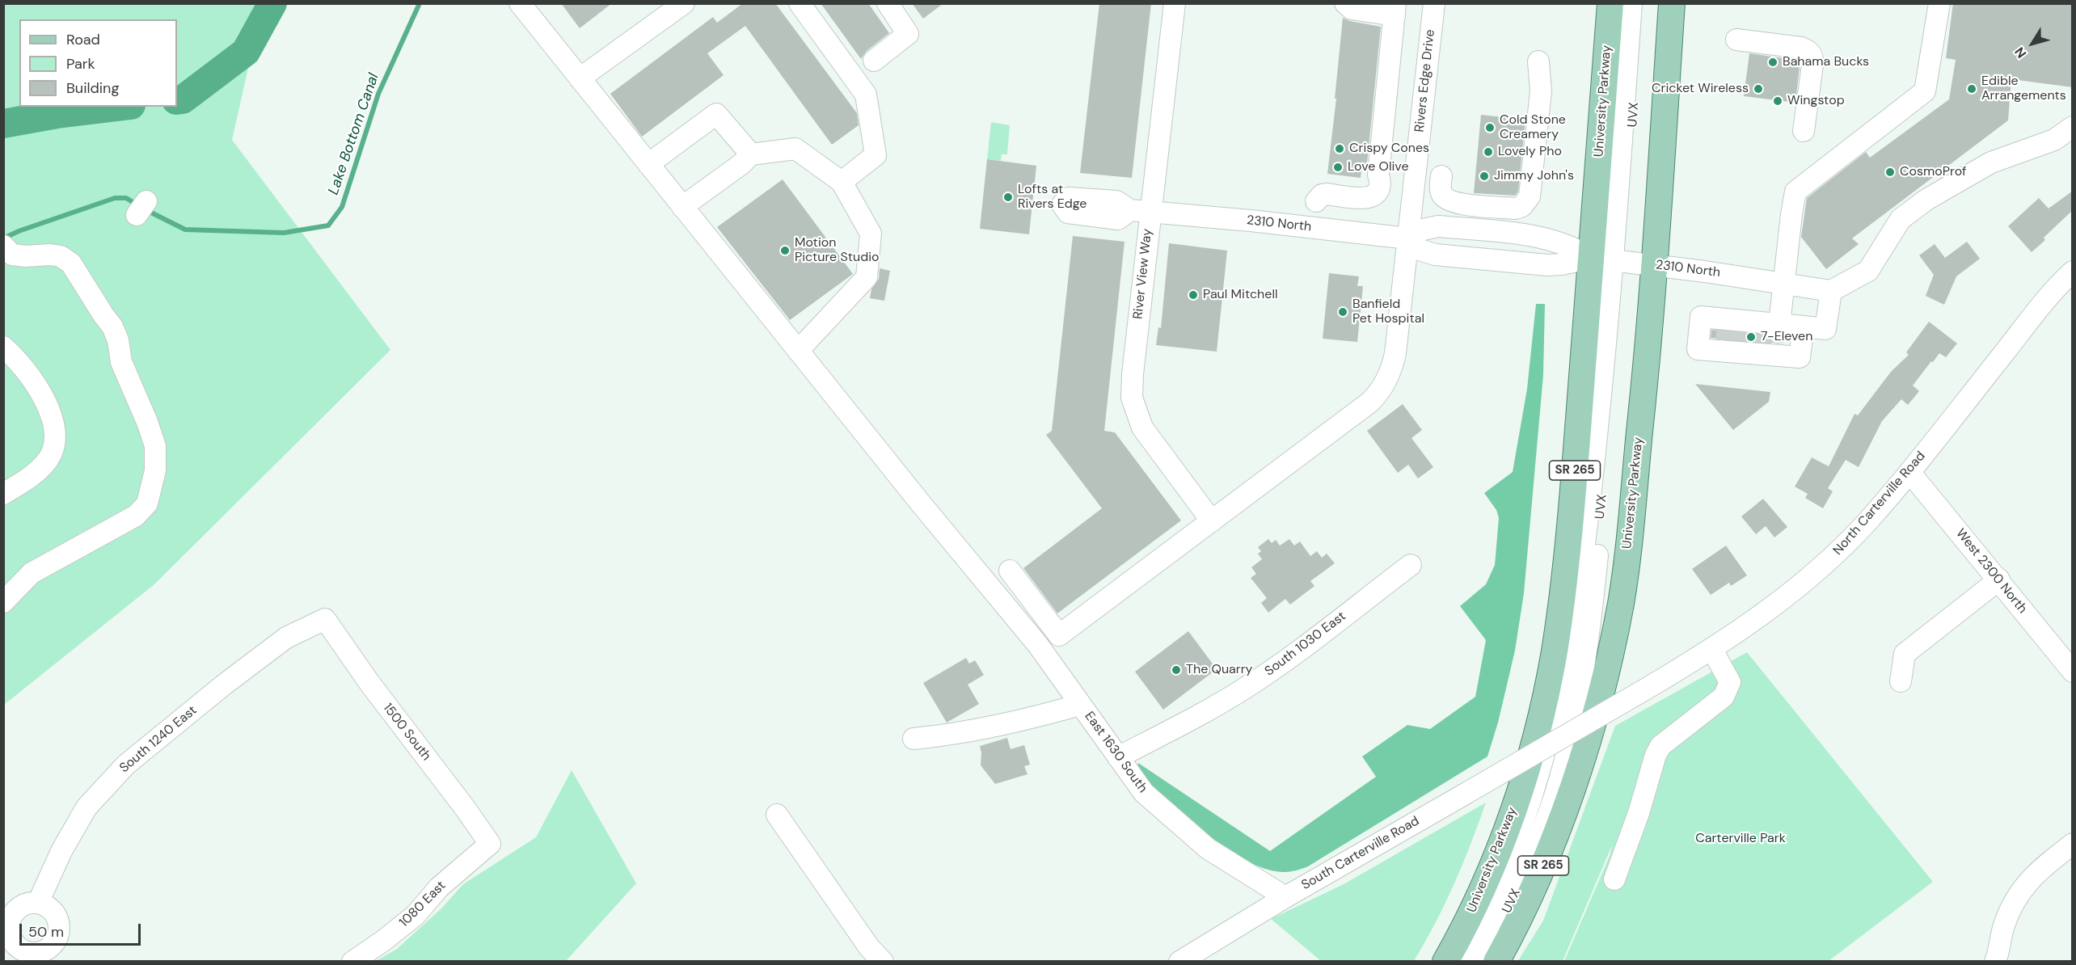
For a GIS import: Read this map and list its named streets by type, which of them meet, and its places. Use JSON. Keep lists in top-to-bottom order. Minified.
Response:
{"streets":{"main road":["University Parkway","SR 265"],"street":["Rivers Edge Drive","UVX","2310 North","River View Way","North Carterville Road","West 2300 North","South 1030 East","1500 South","South 1240 East","East 1630 South","South Carterville Road","1080 East"]},"crossings":[["Rivers Edge Drive","2310 North"],["Rivers Edge Drive","River View Way"],["University Parkway","UVX"],["University Parkway","2310 North"],["UVX","2310 North"],["2310 North","River View Way"],["North Carterville Road","West 2300 North"],["North Carterville Road","South Carterville Road"],["South 1030 East","East 1630 South"],["1500 South","South 1240 East"],["1500 South","1080 East"],["East 1630 South","South Carterville Road"]],"water":["Lake Bottom Canal"],"parks":["Carterville Park"],"places":["Bahama Bucks","Cricket Wireless","Edible Arrangements","Wingstop","Cold Stone Creamery","Crispy Cones","Lovely Pho","Love Olive","CosmoProf","Jimmy John's","Lofts at Rivers Edge","Motion Picture Studio","Paul Mitchell","Banfield Pet Hospital","7-Eleven","The Quarry"],"legend":["Road","Park","Building"],"scale_bar":"50 m","north":"bottom left"}
